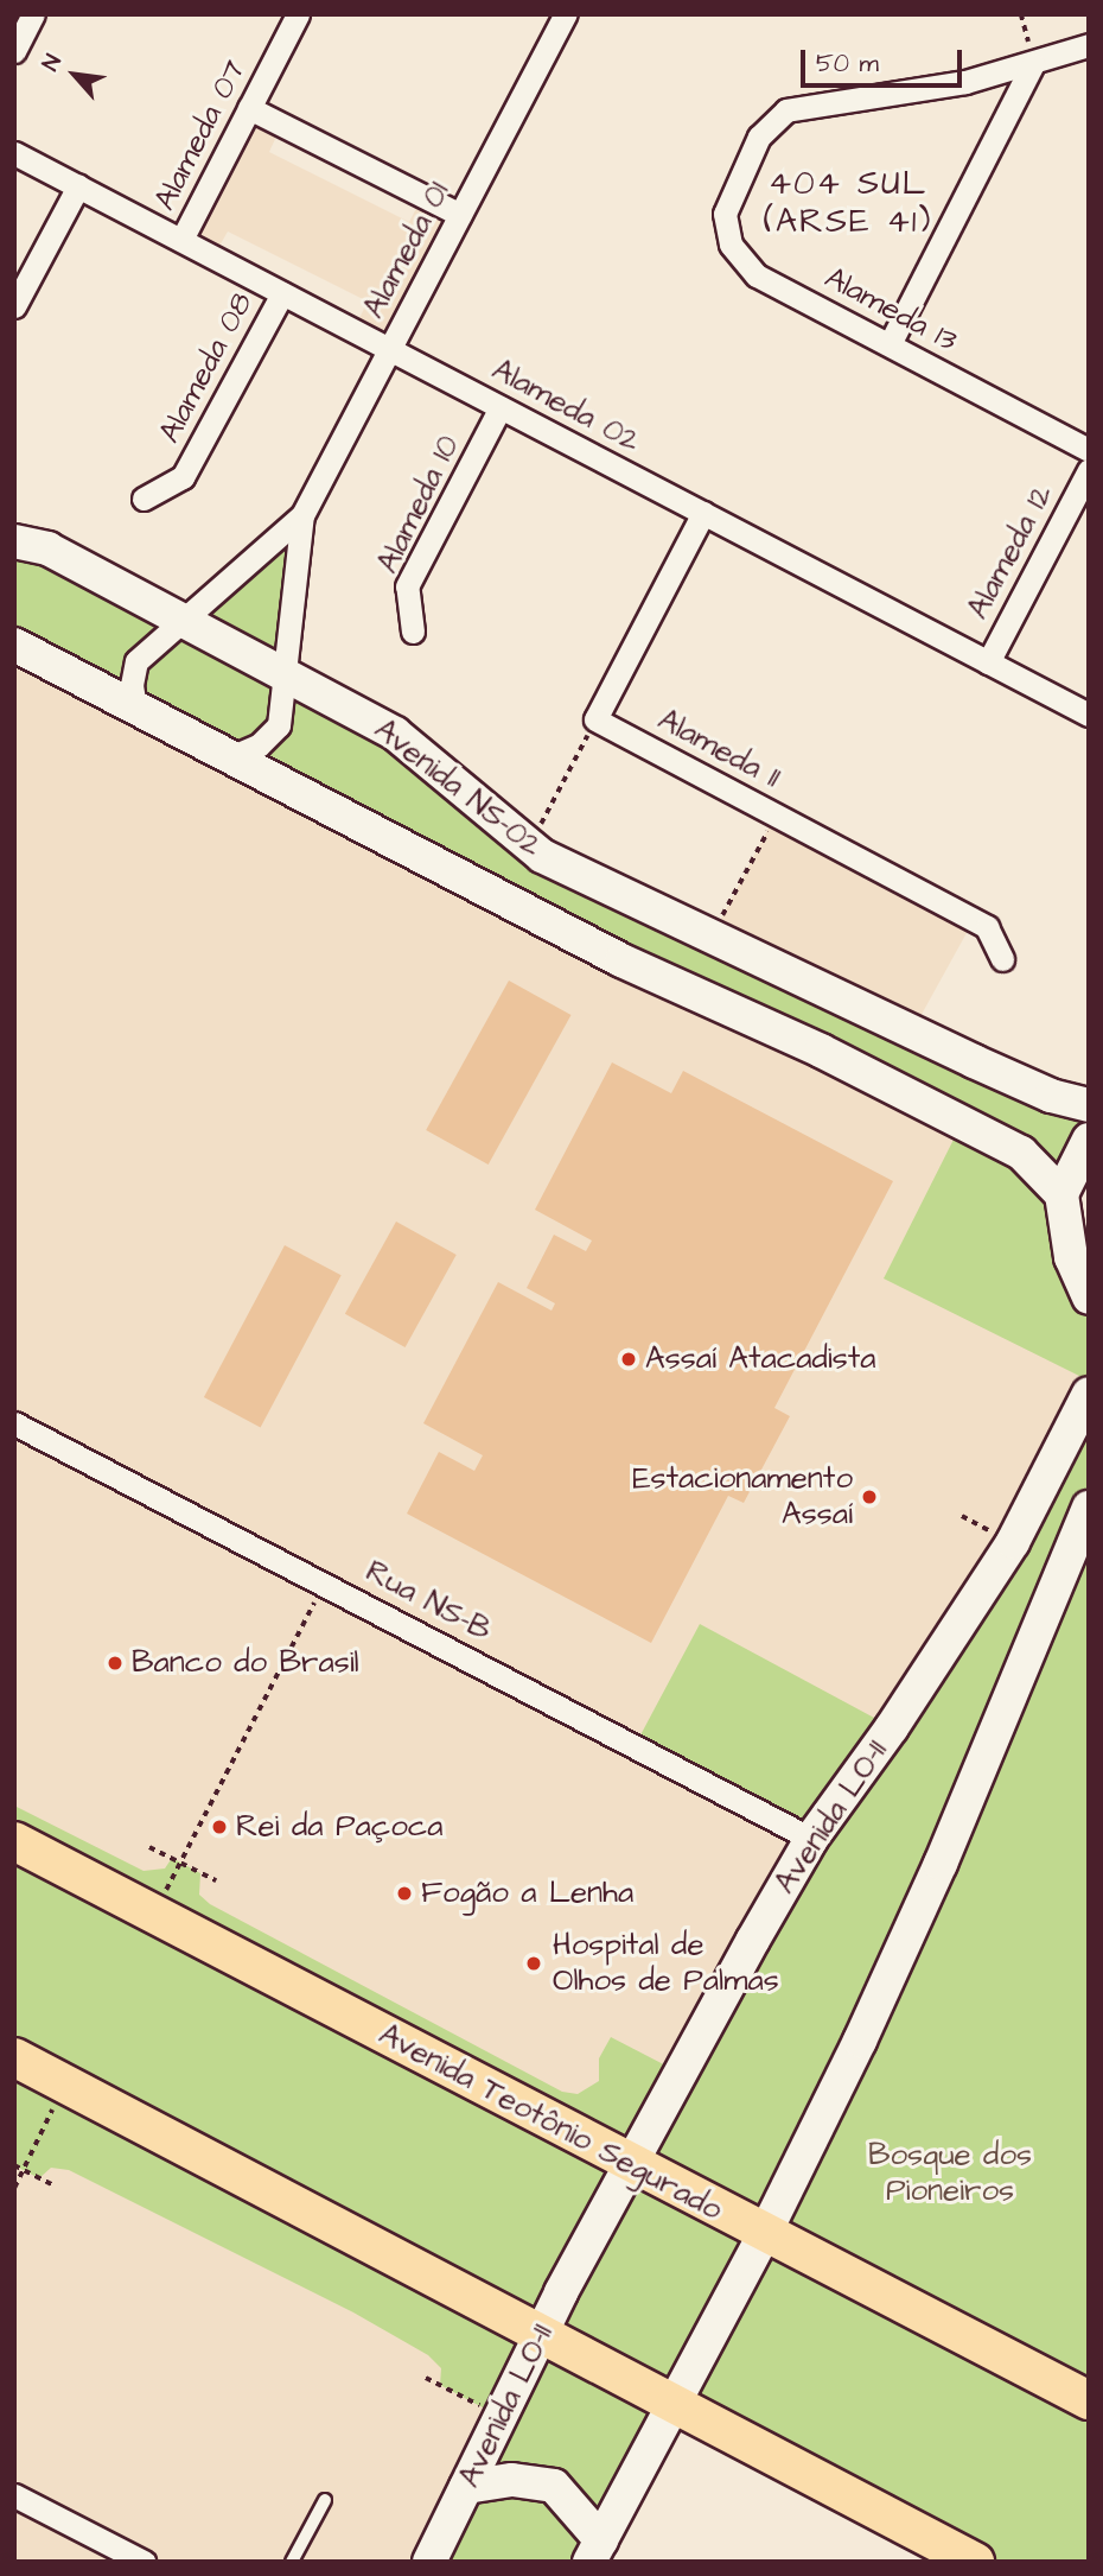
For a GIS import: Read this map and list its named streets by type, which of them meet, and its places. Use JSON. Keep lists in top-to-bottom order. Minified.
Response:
{"streets":{"main road":["Avenida Teotônio Segurado"],"street":["Alameda 07","Alameda 01","Alameda 13","Alameda 08","Alameda 02","Alameda 10","Alameda 12","Alameda 11","Avenida NS-02","Rua NS-B","Avenida LO-11"]},"crossings":[["Alameda 07","Alameda 02"],["Alameda 01","Alameda 02"],["Alameda 01","Avenida NS-02"],["Alameda 08","Alameda 02"],["Alameda 02","Alameda 10"],["Alameda 02","Alameda 12"],["Rua NS-B","Avenida LO-11"],["Avenida LO-11","Avenida Teotônio Segurado"]],"districts":["404 SUL (ARSE 41)"],"parks":["Bosque dos Pioneiros"],"places":["Assaí Atacadista","Estacionamento Assaí","Banco do Brasil","Rei da Paçoca","Fogão a Lenha","Hospital de Olhos de Palmas"],"scale_bar":"50 m","north":"top left"}
